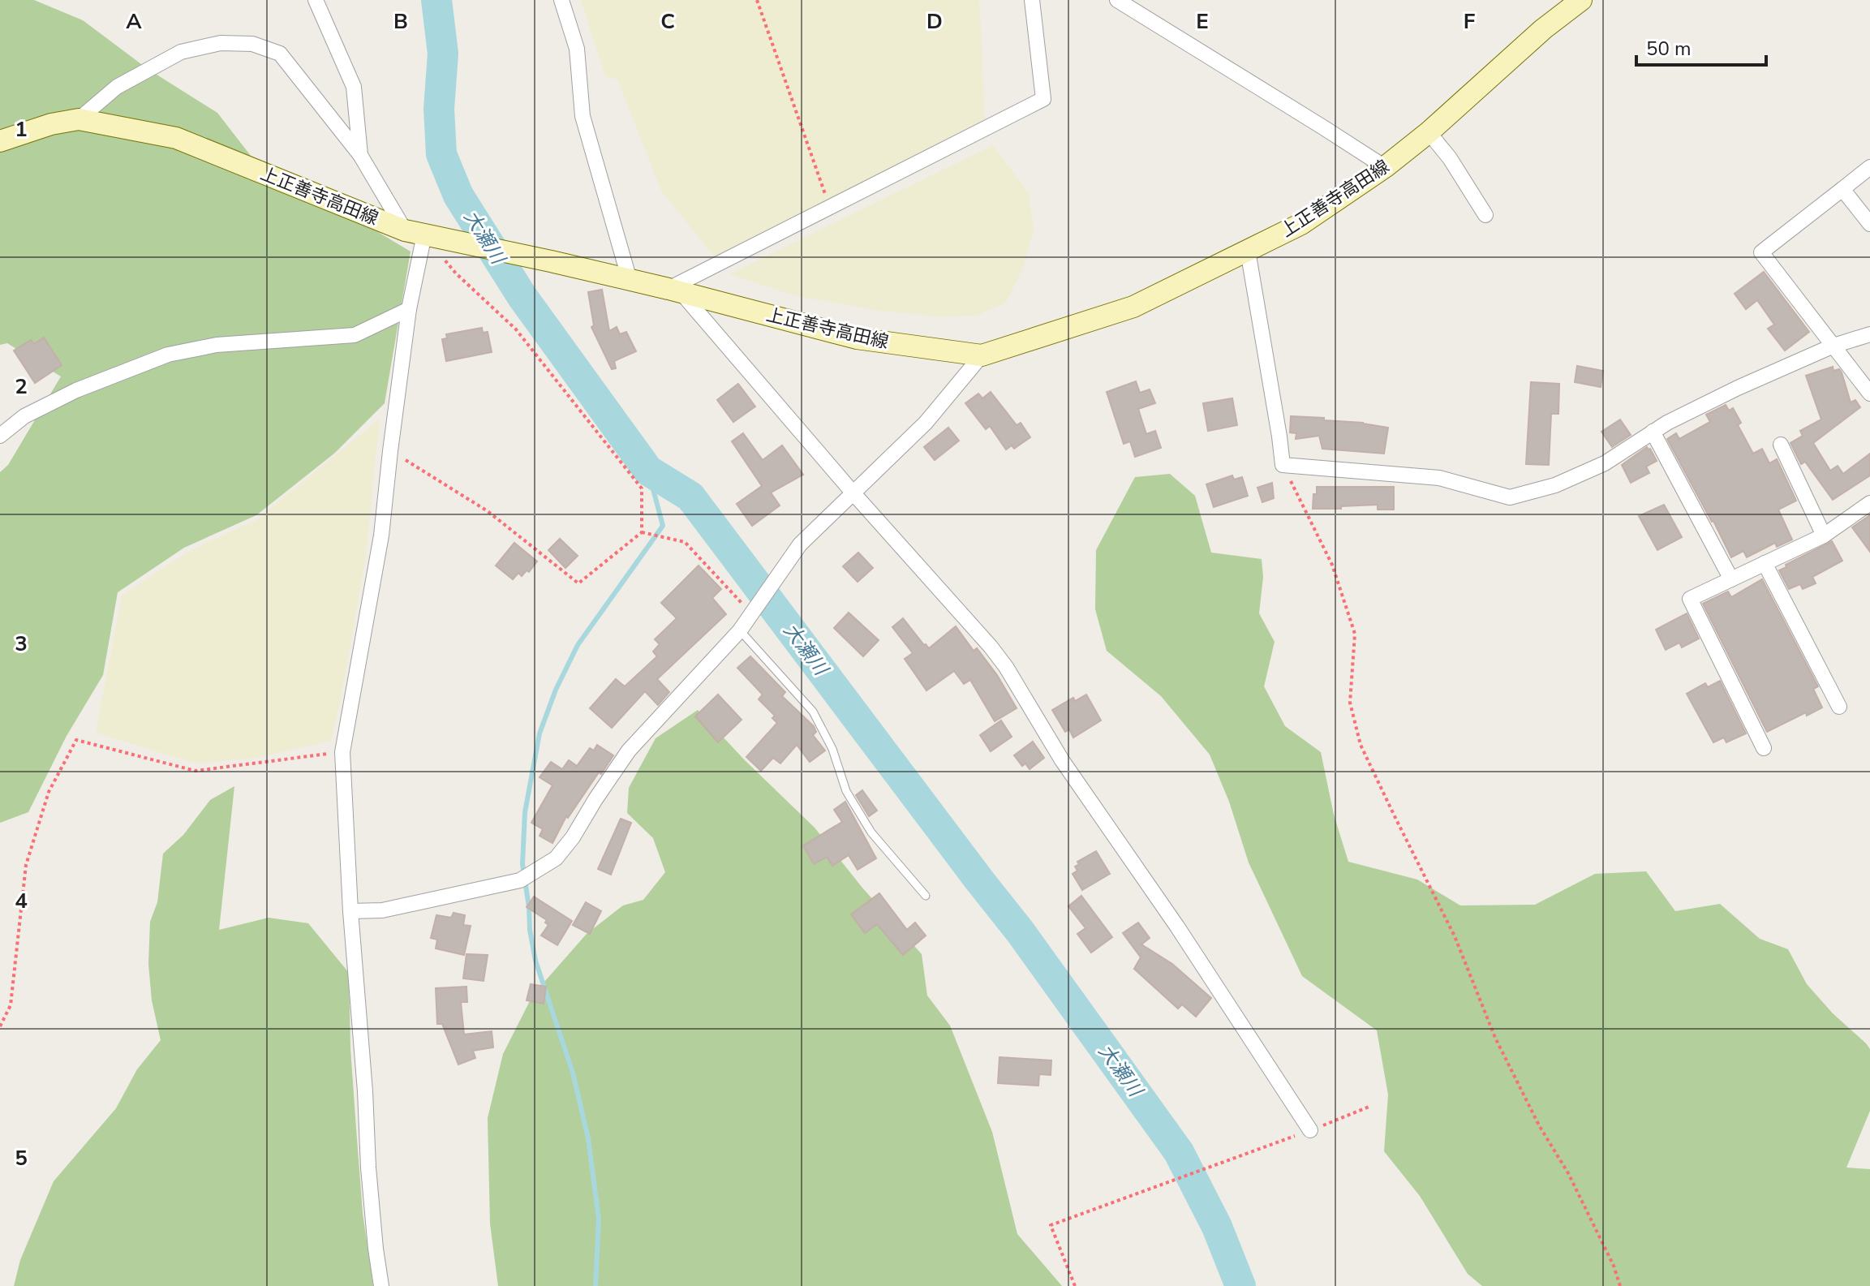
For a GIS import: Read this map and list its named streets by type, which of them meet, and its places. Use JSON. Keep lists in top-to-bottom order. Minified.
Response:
{"streets":{"main road":["上正善寺高田線"]},"water":["大瀬川"],"scale_bar":"50 m","grid":{"columns":["A","B","C","D","E","F"],"rows":["1","2","3","4","5"]}}
